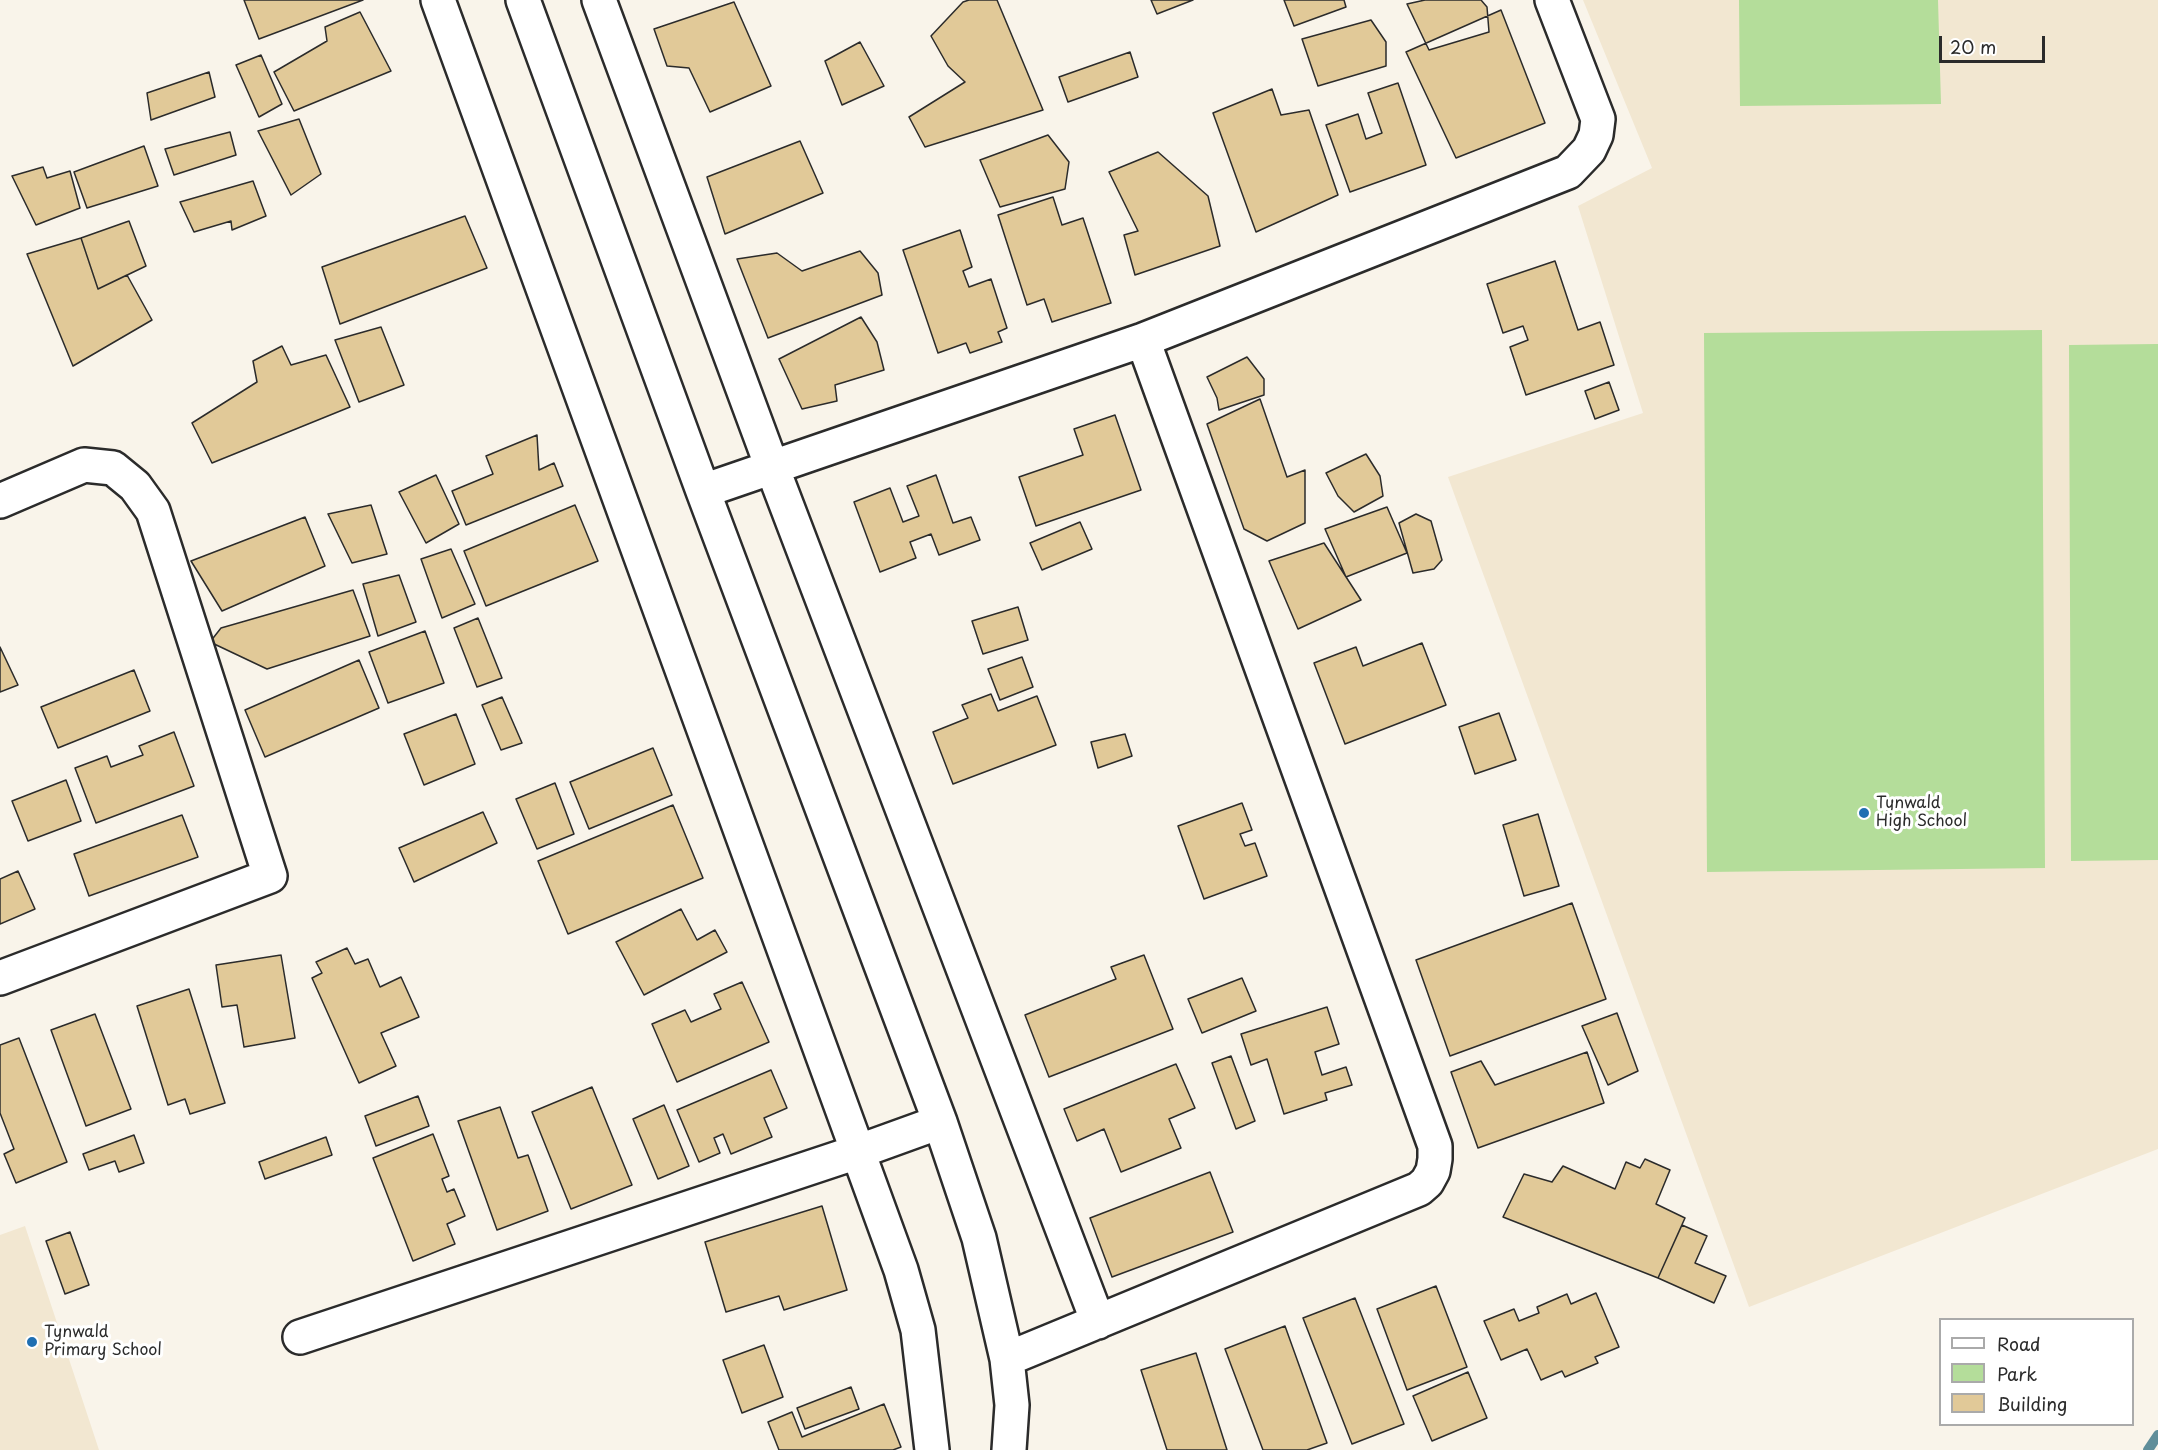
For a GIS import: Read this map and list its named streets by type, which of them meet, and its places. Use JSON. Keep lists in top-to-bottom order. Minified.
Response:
{"places":["Tynwald High School","Tynwald Primary School"],"legend":["Road","Park","Building"],"scale_bar":"20 m"}
